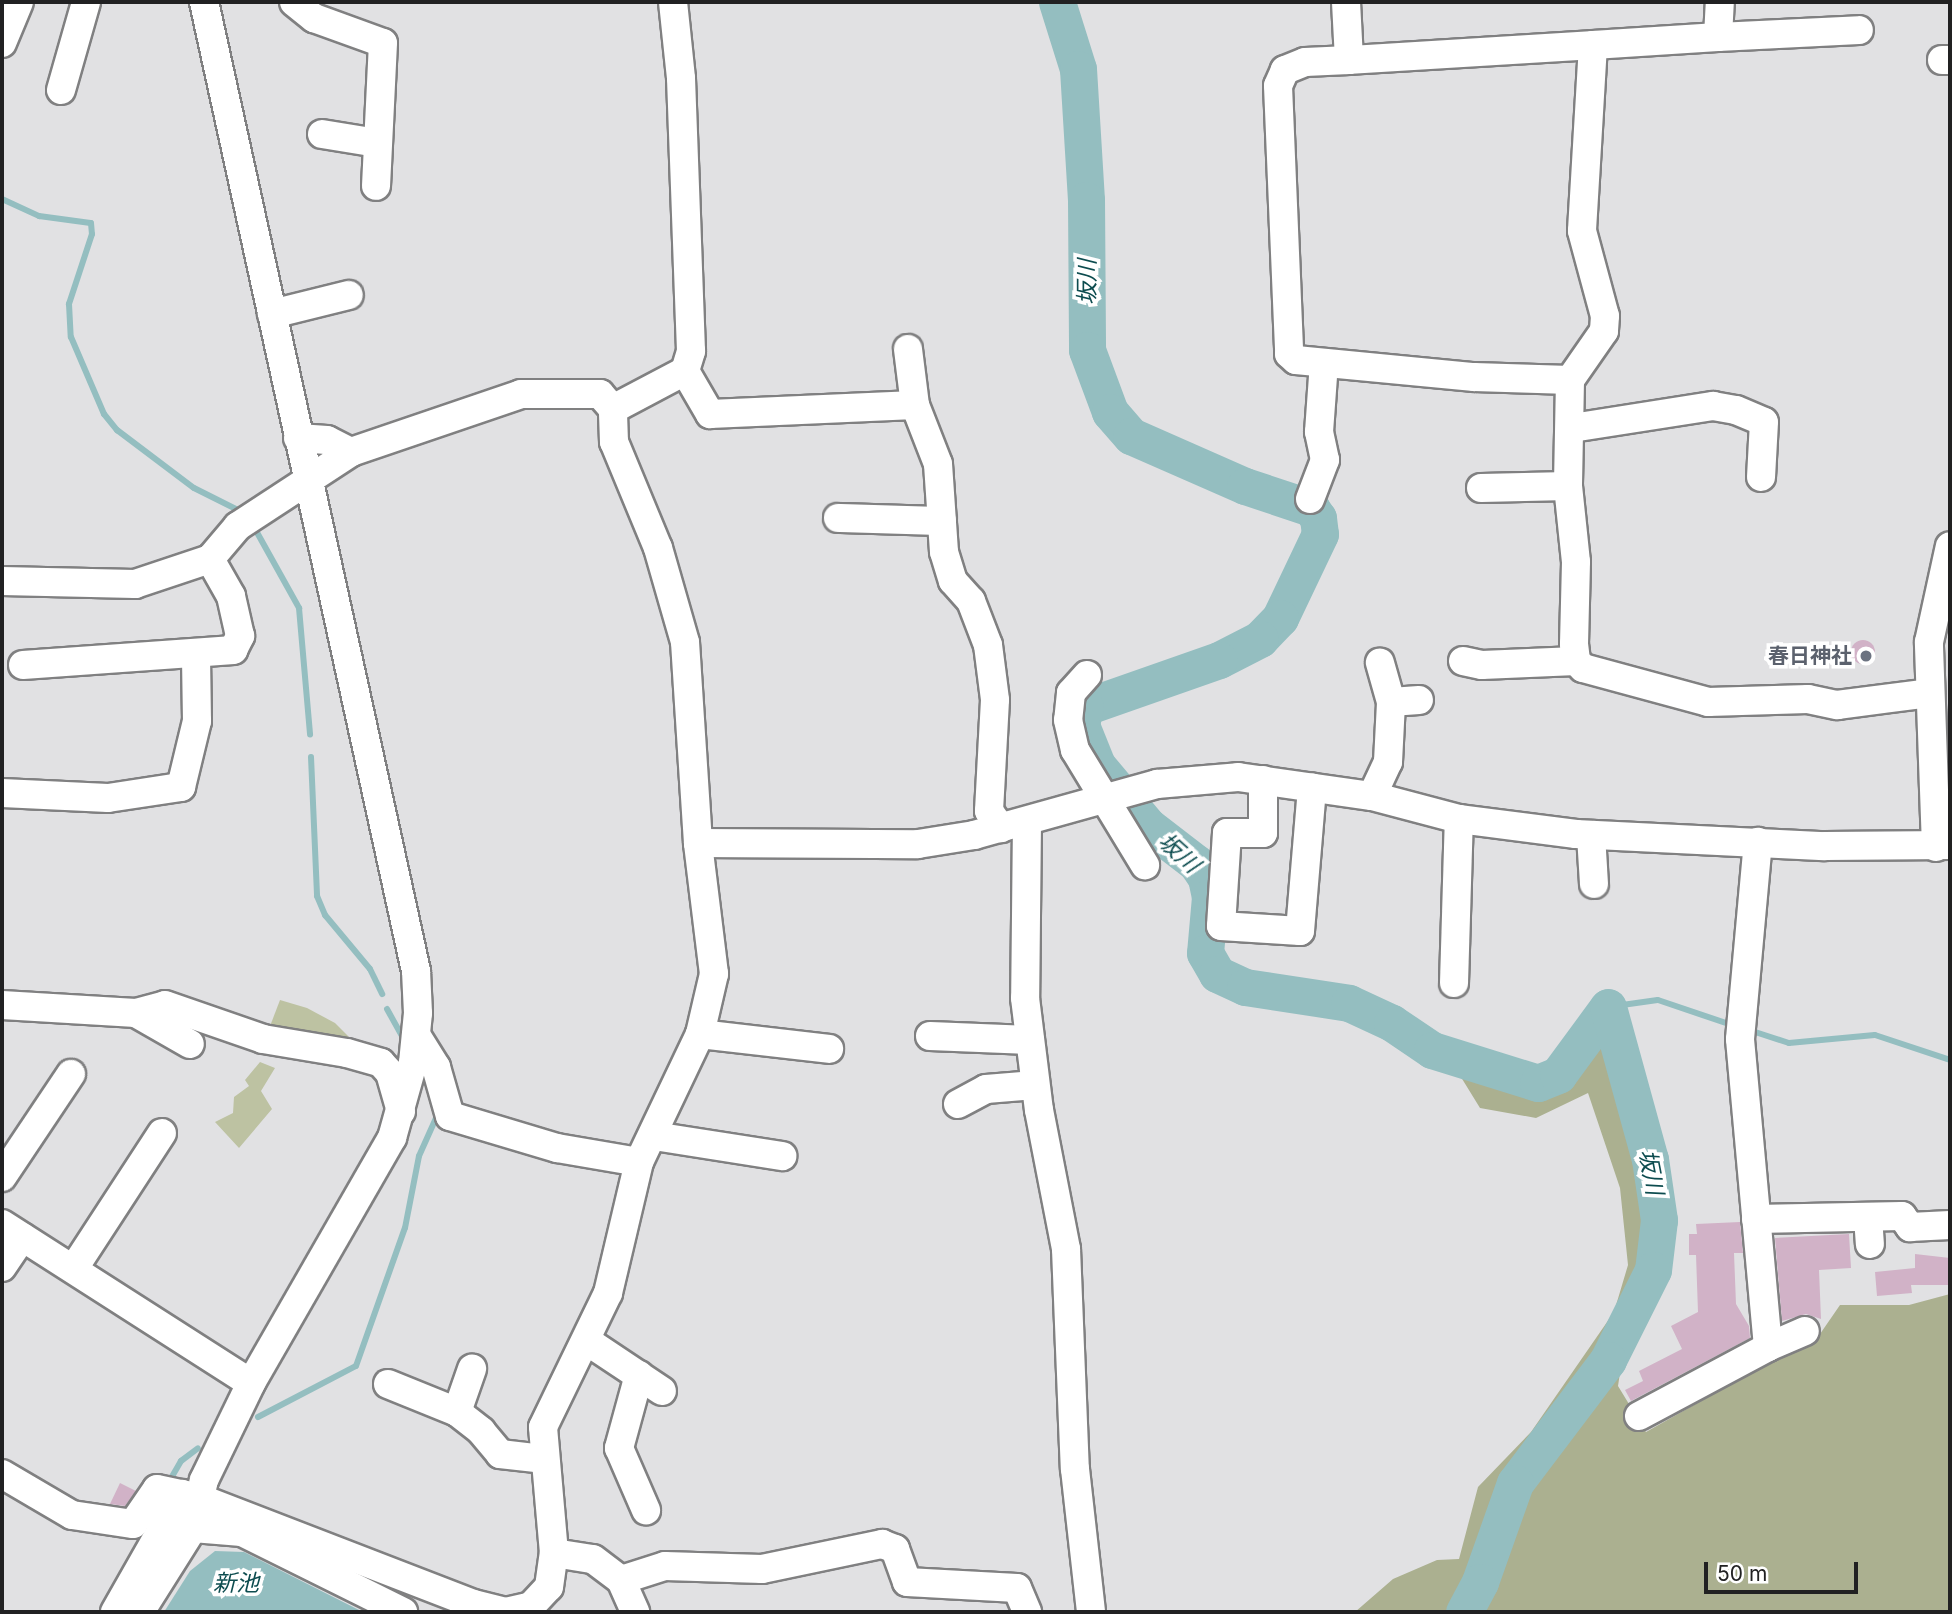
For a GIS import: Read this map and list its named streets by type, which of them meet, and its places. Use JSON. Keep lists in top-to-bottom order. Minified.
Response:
{"water":["坂川","新池"],"places":["春日神社"],"scale_bar":"50 m"}
